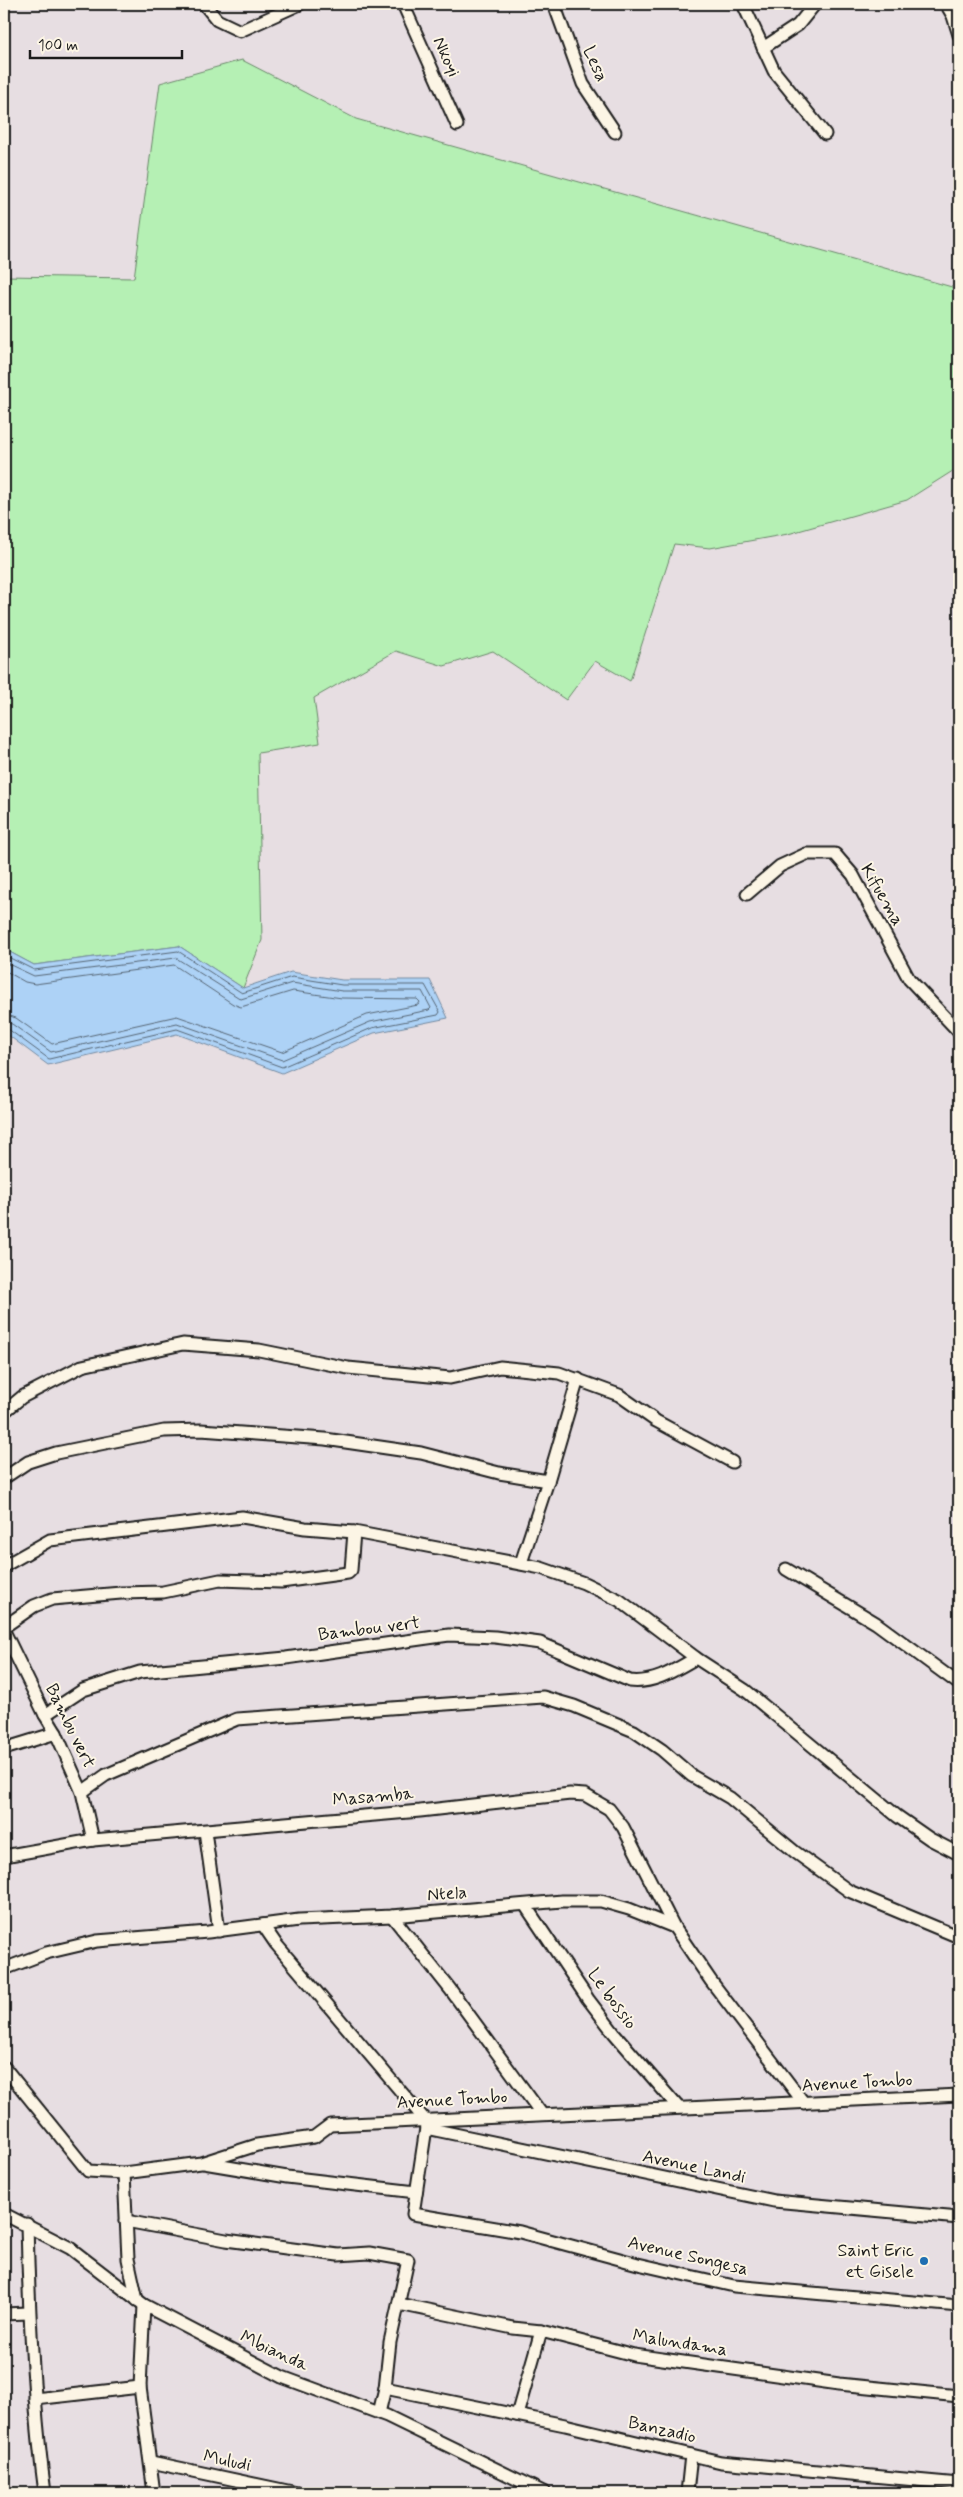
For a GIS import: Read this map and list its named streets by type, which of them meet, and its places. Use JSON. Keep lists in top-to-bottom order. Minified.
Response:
{"streets":{"street":["Nkoyi","Lesa","Kifuema","Bambou vert","Bambu vert","Masamba","Ntela","Le bossio","Avenue Tombo","Avenue Landi","Avenue Songesa","Malundama","Mbianda","Banzadio","Muludi"]},"crossings":[["Bambou vert","Bambu vert"],["Bambu vert","Masamba"],["Masamba","Ntela"],["Ntela","Le bossio"],["Le bossio","Avenue Tombo"],["Avenue Tombo","Avenue Landi"]],"places":["Saint Eric et Gisele"],"scale_bar":"100 m"}
